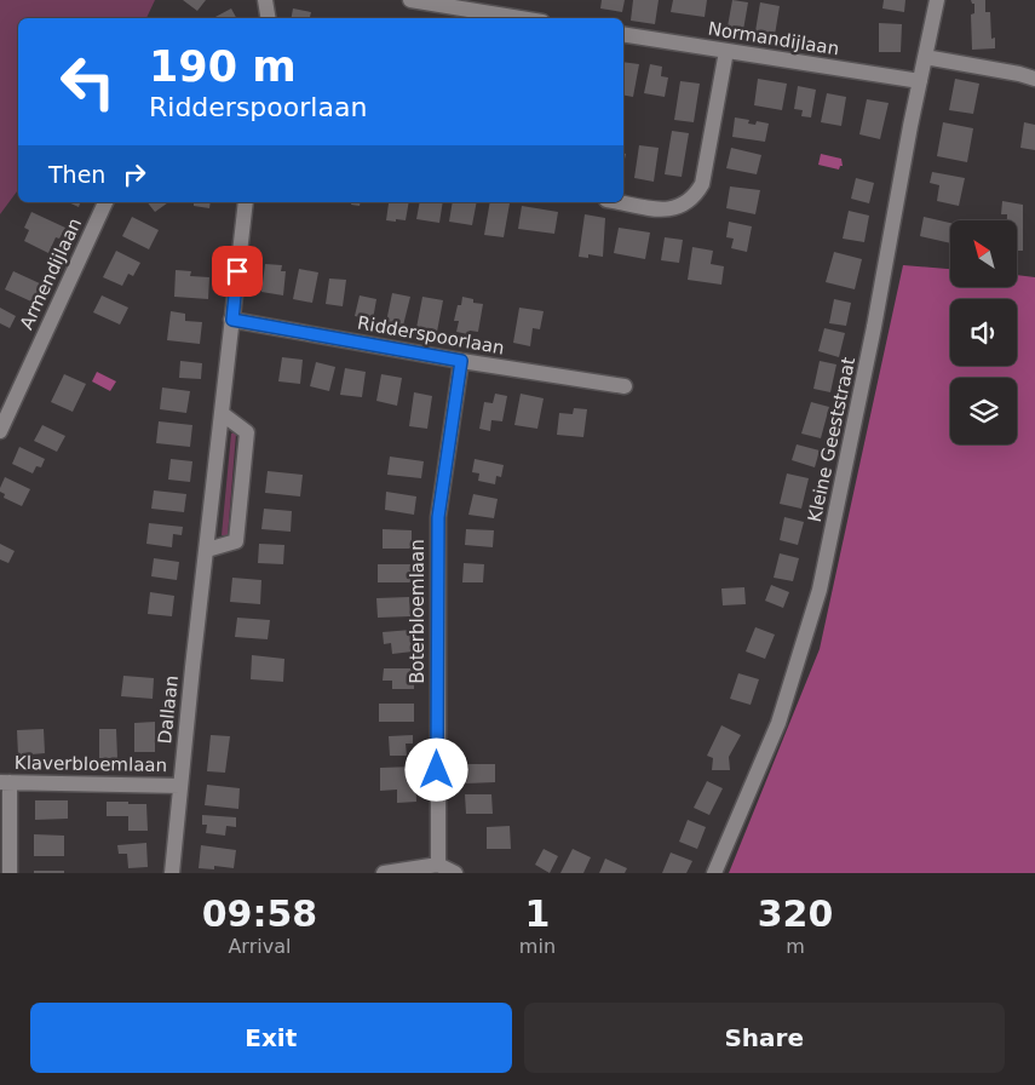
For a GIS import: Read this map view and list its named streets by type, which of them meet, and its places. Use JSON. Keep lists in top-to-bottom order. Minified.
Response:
{"streets":{"street":["Normandijlaan","Armendijlaan","Ridderspoorlaan","Kleine Geeststraat","Boterbloemlaan","Dallaan","Klaverbloemlaan"]},"crossings":[["Normandijlaan","Kleine Geeststraat"],["Ridderspoorlaan","Boterbloemlaan"],["Ridderspoorlaan","Dallaan"],["Dallaan","Klaverbloemlaan"]],"north":"top left","page":{"turn":["190 m","Ridderspoorlaan"],"then":"Then","eta":["09:58","Arrival","1","min","320","m"],"buttons":["Exit","Share"]}}
